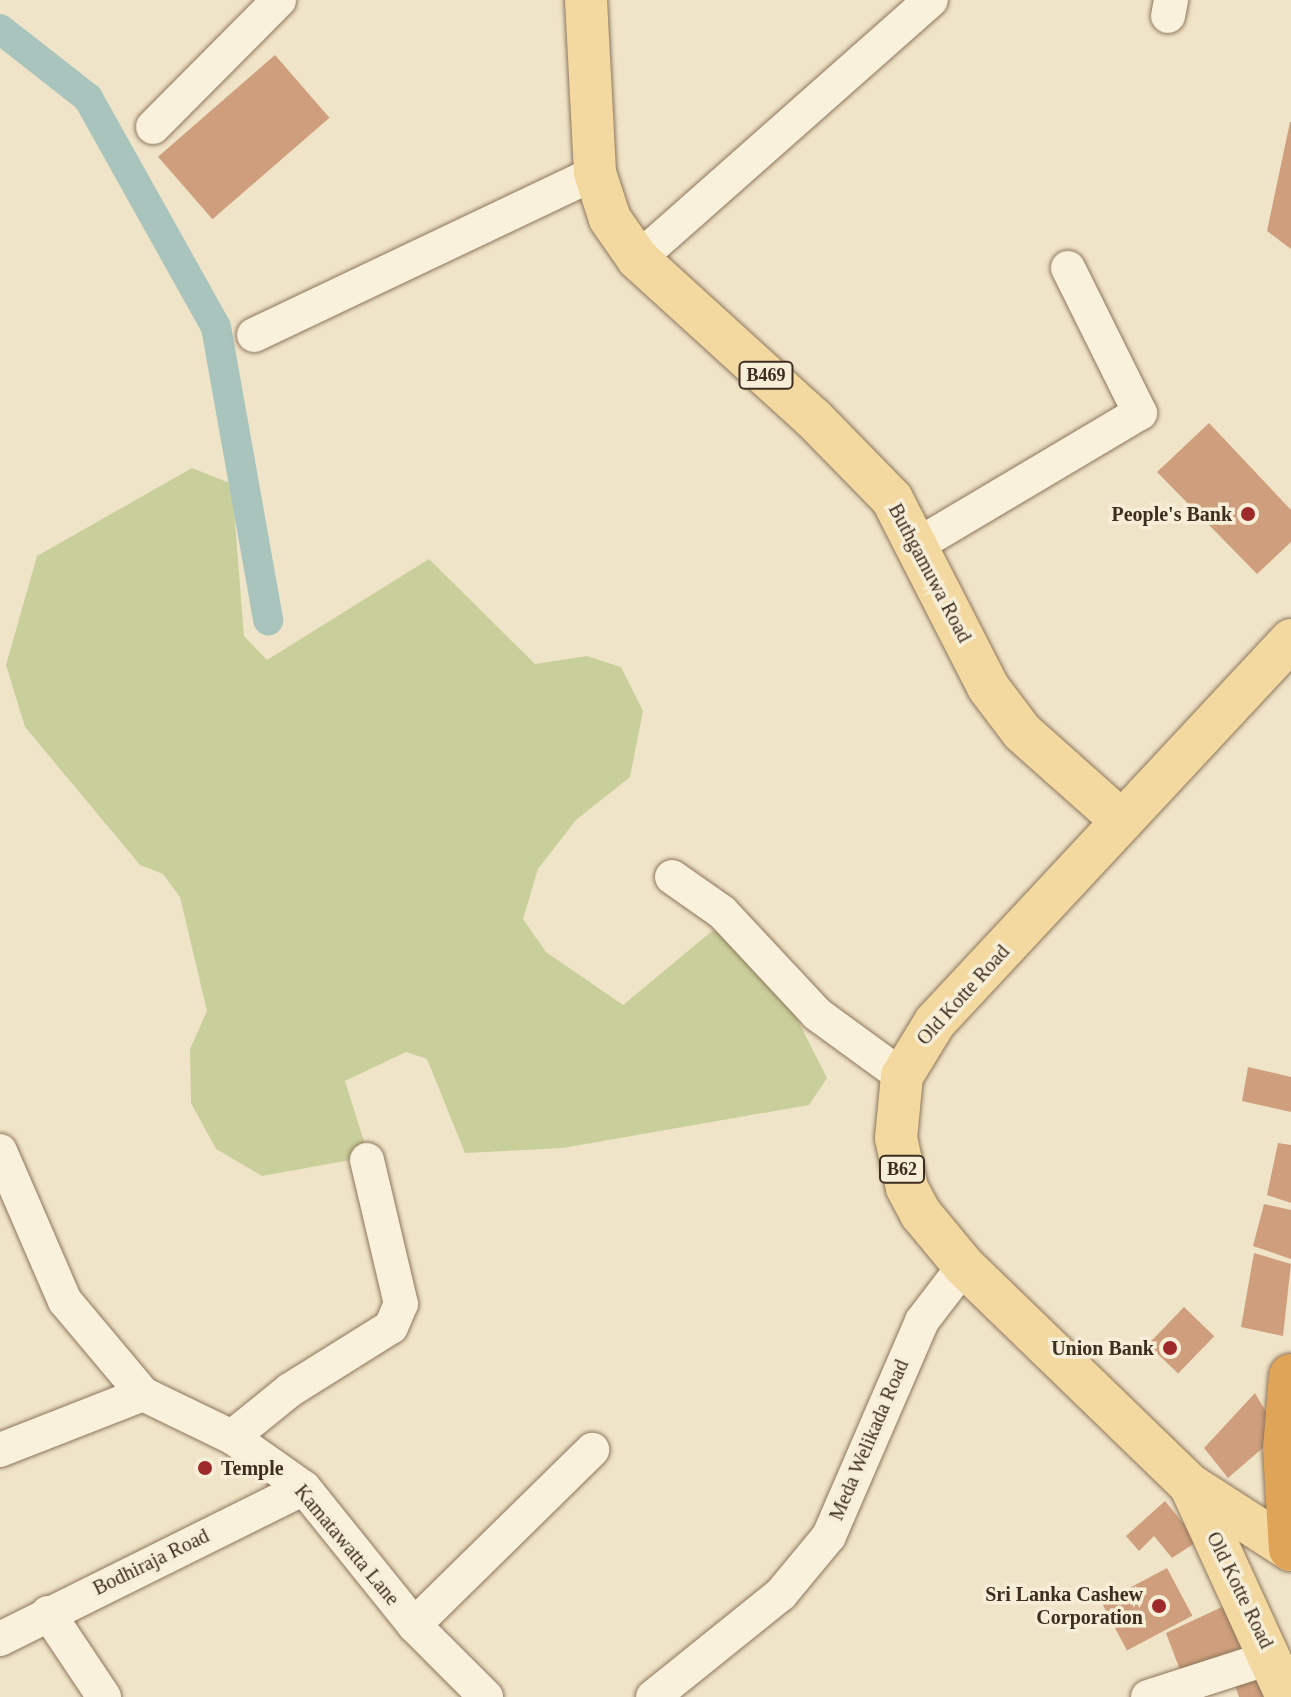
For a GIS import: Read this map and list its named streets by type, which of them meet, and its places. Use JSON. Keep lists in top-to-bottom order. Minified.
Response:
{"streets":{"main road":["B469","Buthgamuwa Road","Old Kotte Road","B62"],"street":["Meda Welikada Road","Kamatawatta Lane","Bodhiraja Road"]},"crossings":[["Buthgamuwa Road","Old Kotte Road"],["Old Kotte Road","Meda Welikada Road"],["Kamatawatta Lane","Bodhiraja Road"]],"places":["People's Bank","Union Bank","Temple","Sri Lanka Cashew Corporation"]}
